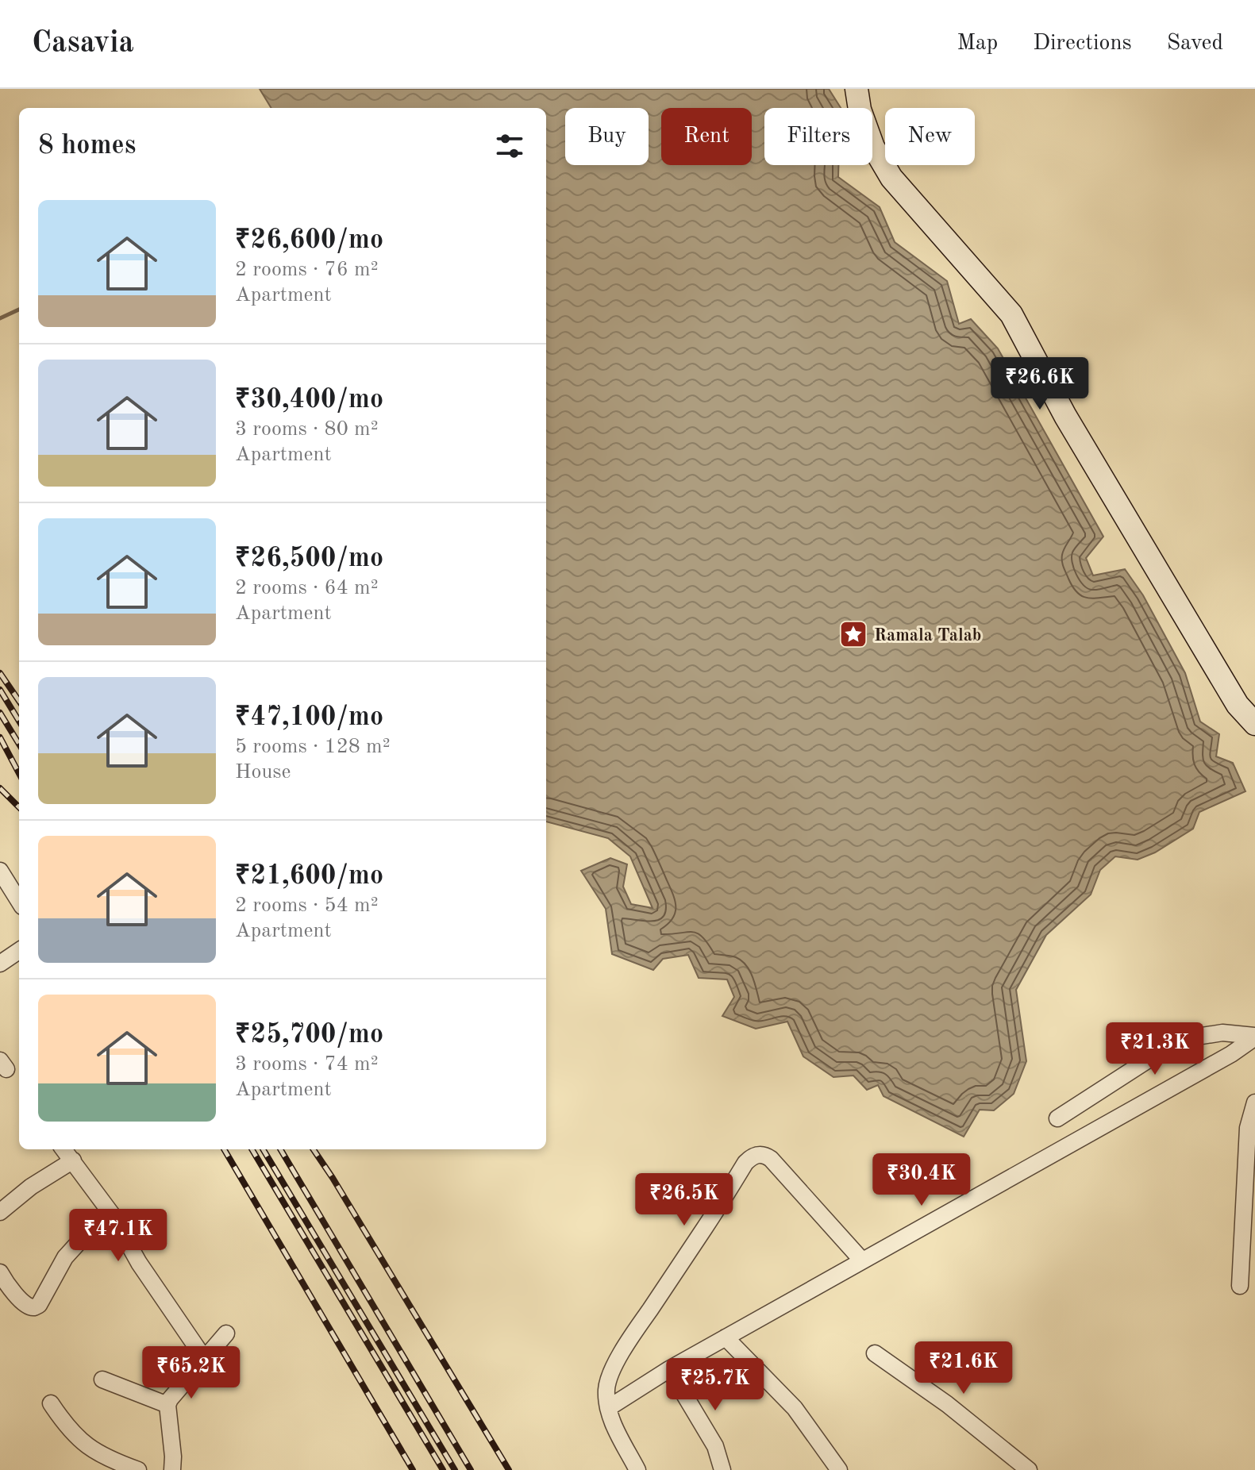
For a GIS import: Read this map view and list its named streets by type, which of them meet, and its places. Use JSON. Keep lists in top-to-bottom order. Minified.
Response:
{"places":{"place":["Ramala Talab"]},"page":{"header":"Casavia","nav":["Map","Directions","Saved"],"chip":["Buy","Rent","Filters","New"],"heading":"8 homes","list":[{"name":"₹26,600/mo","note":"2 rooms · 76 m² · Apartment"},{"name":"₹30,400/mo","note":"3 rooms · 80 m² · Apartment"},{"name":"₹26,500/mo","note":"2 rooms · 64 m² · Apartment"},{"name":"₹47,100/mo","note":"5 rooms · 128 m² · House"},{"name":"₹21,600/mo","note":"2 rooms · 54 m² · Apartment"},{"name":"₹25,700/mo","note":"3 rooms · 74 m² · Apartment"}],"price":["₹26.6K","₹21.3K","₹30.4K","₹26.5K","₹47.1K","₹21.6K","₹65.2K","₹25.7K"]}}
